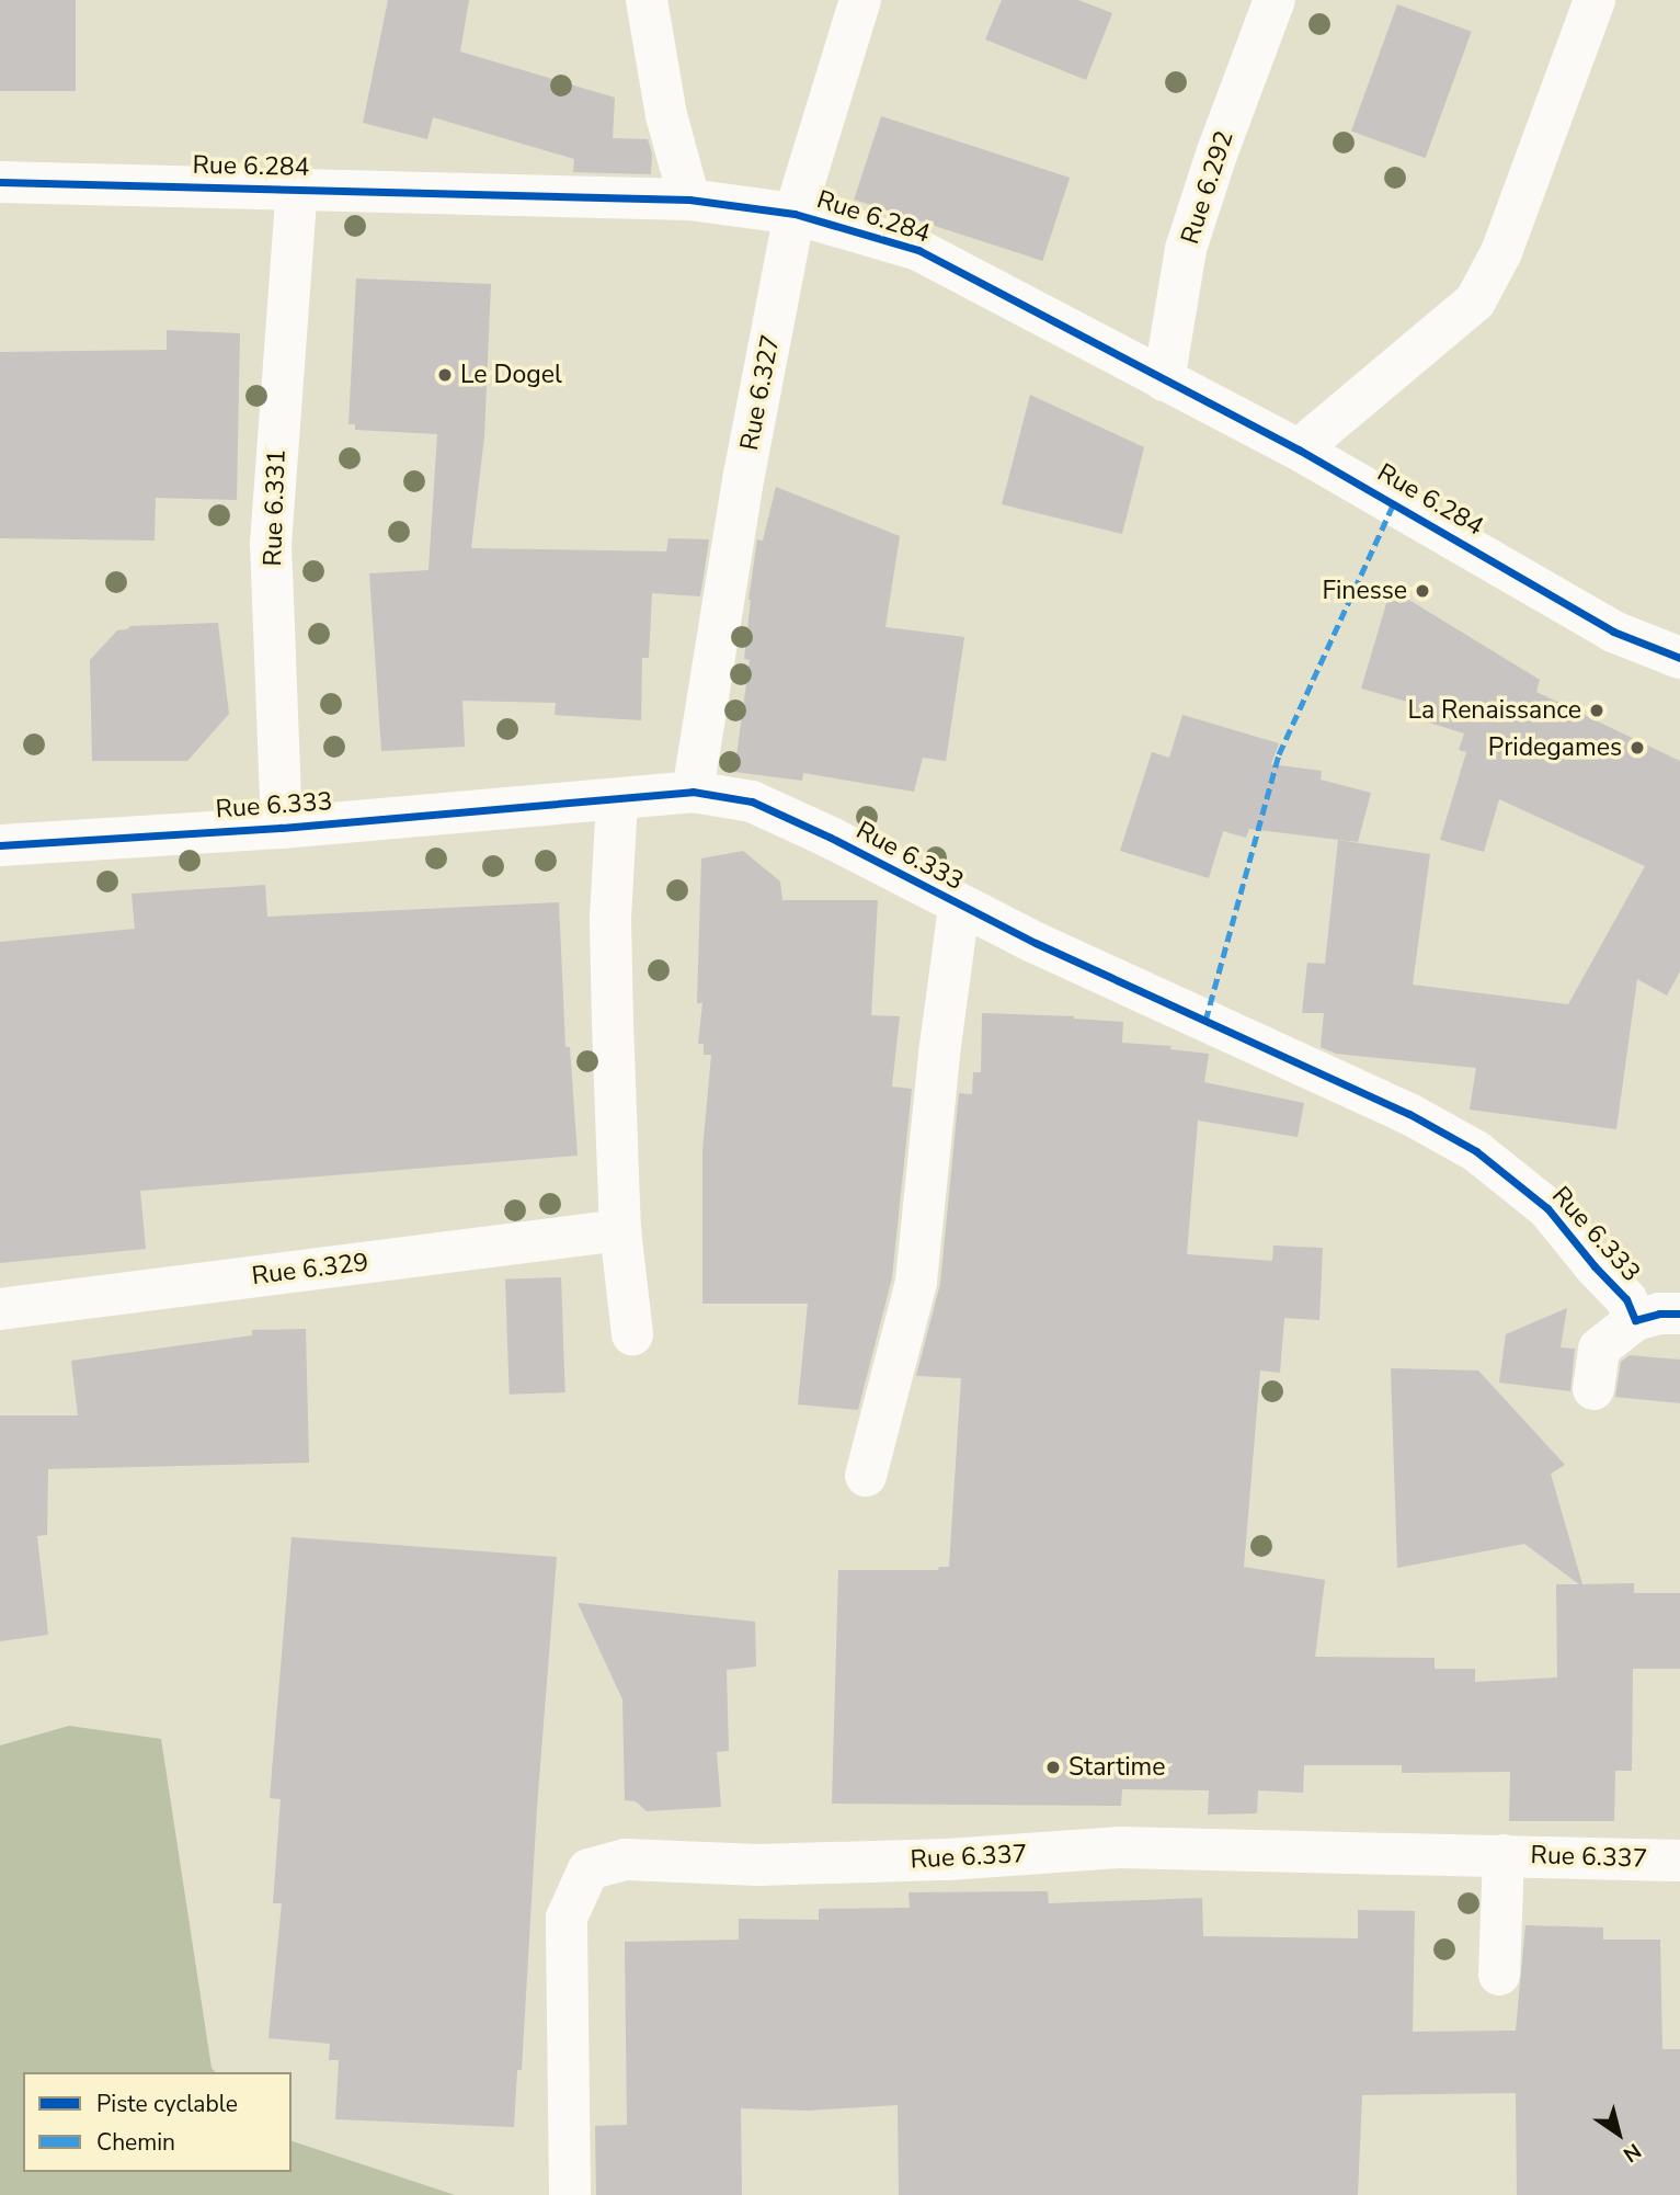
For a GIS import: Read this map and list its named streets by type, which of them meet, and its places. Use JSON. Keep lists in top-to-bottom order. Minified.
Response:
{"streets":{"street":["Rue 6.284","Rue 6.292","Rue 6.327","Rue 6.331","Rue 6.333","Rue 6.329","Rue 6.337"]},"crossings":[["Rue 6.284","Rue 6.292"],["Rue 6.284","Rue 6.327"],["Rue 6.284","Rue 6.331"],["Rue 6.327","Rue 6.333"],["Rue 6.331","Rue 6.333"]],"places":["Le Dogel","Finesse","La Renaissance","Pridegames","Startime"],"legend":["Piste cyclable","Chemin"],"north":"bottom right"}
